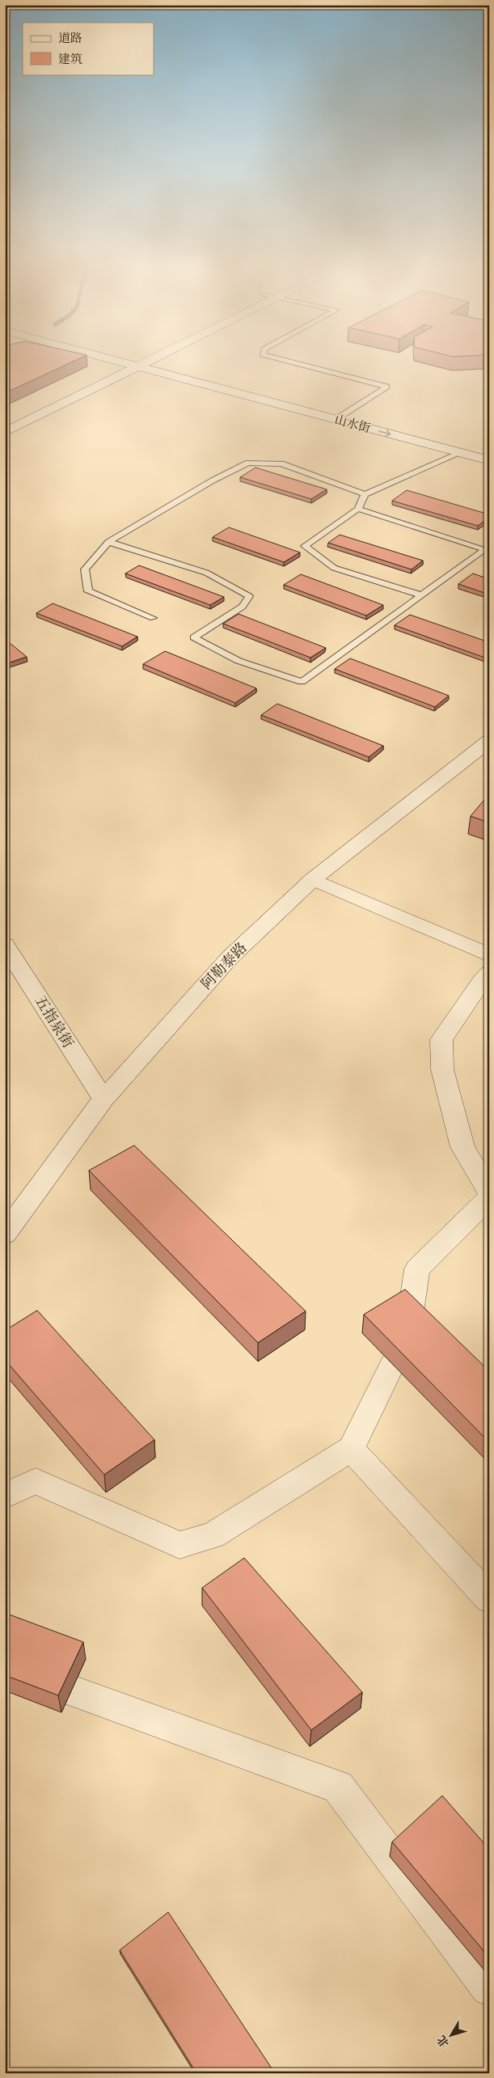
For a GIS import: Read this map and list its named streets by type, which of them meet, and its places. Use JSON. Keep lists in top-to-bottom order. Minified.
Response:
{"streets":{"main road":["山水街","阿勒泰路","五指泉街"]},"crossings":[["阿勒泰路","五指泉街"]],"legend":["道路","建筑"],"north":"bottom left"}
